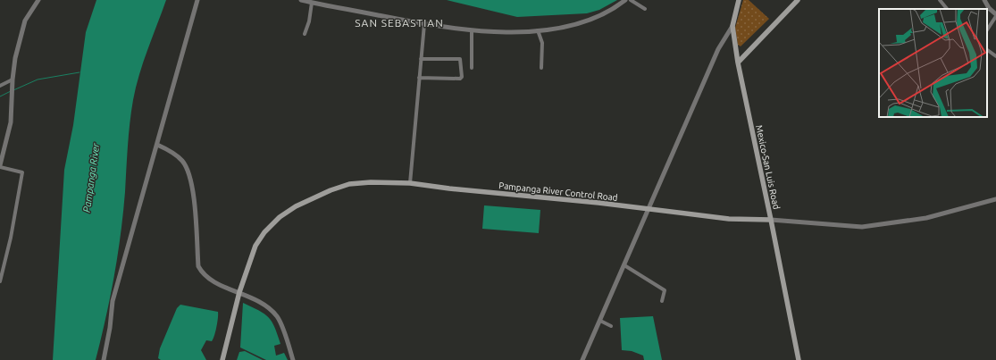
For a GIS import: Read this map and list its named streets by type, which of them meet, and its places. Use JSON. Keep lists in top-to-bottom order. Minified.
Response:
{"streets":{"main road":["Mexico-San Luis Road","Pampanga River Control Road"]},"crossings":[["Mexico-San Luis Road","Pampanga River Control Road"]],"districts":["SAN SEBASTIAN"],"water":["Pampanga River"]}
